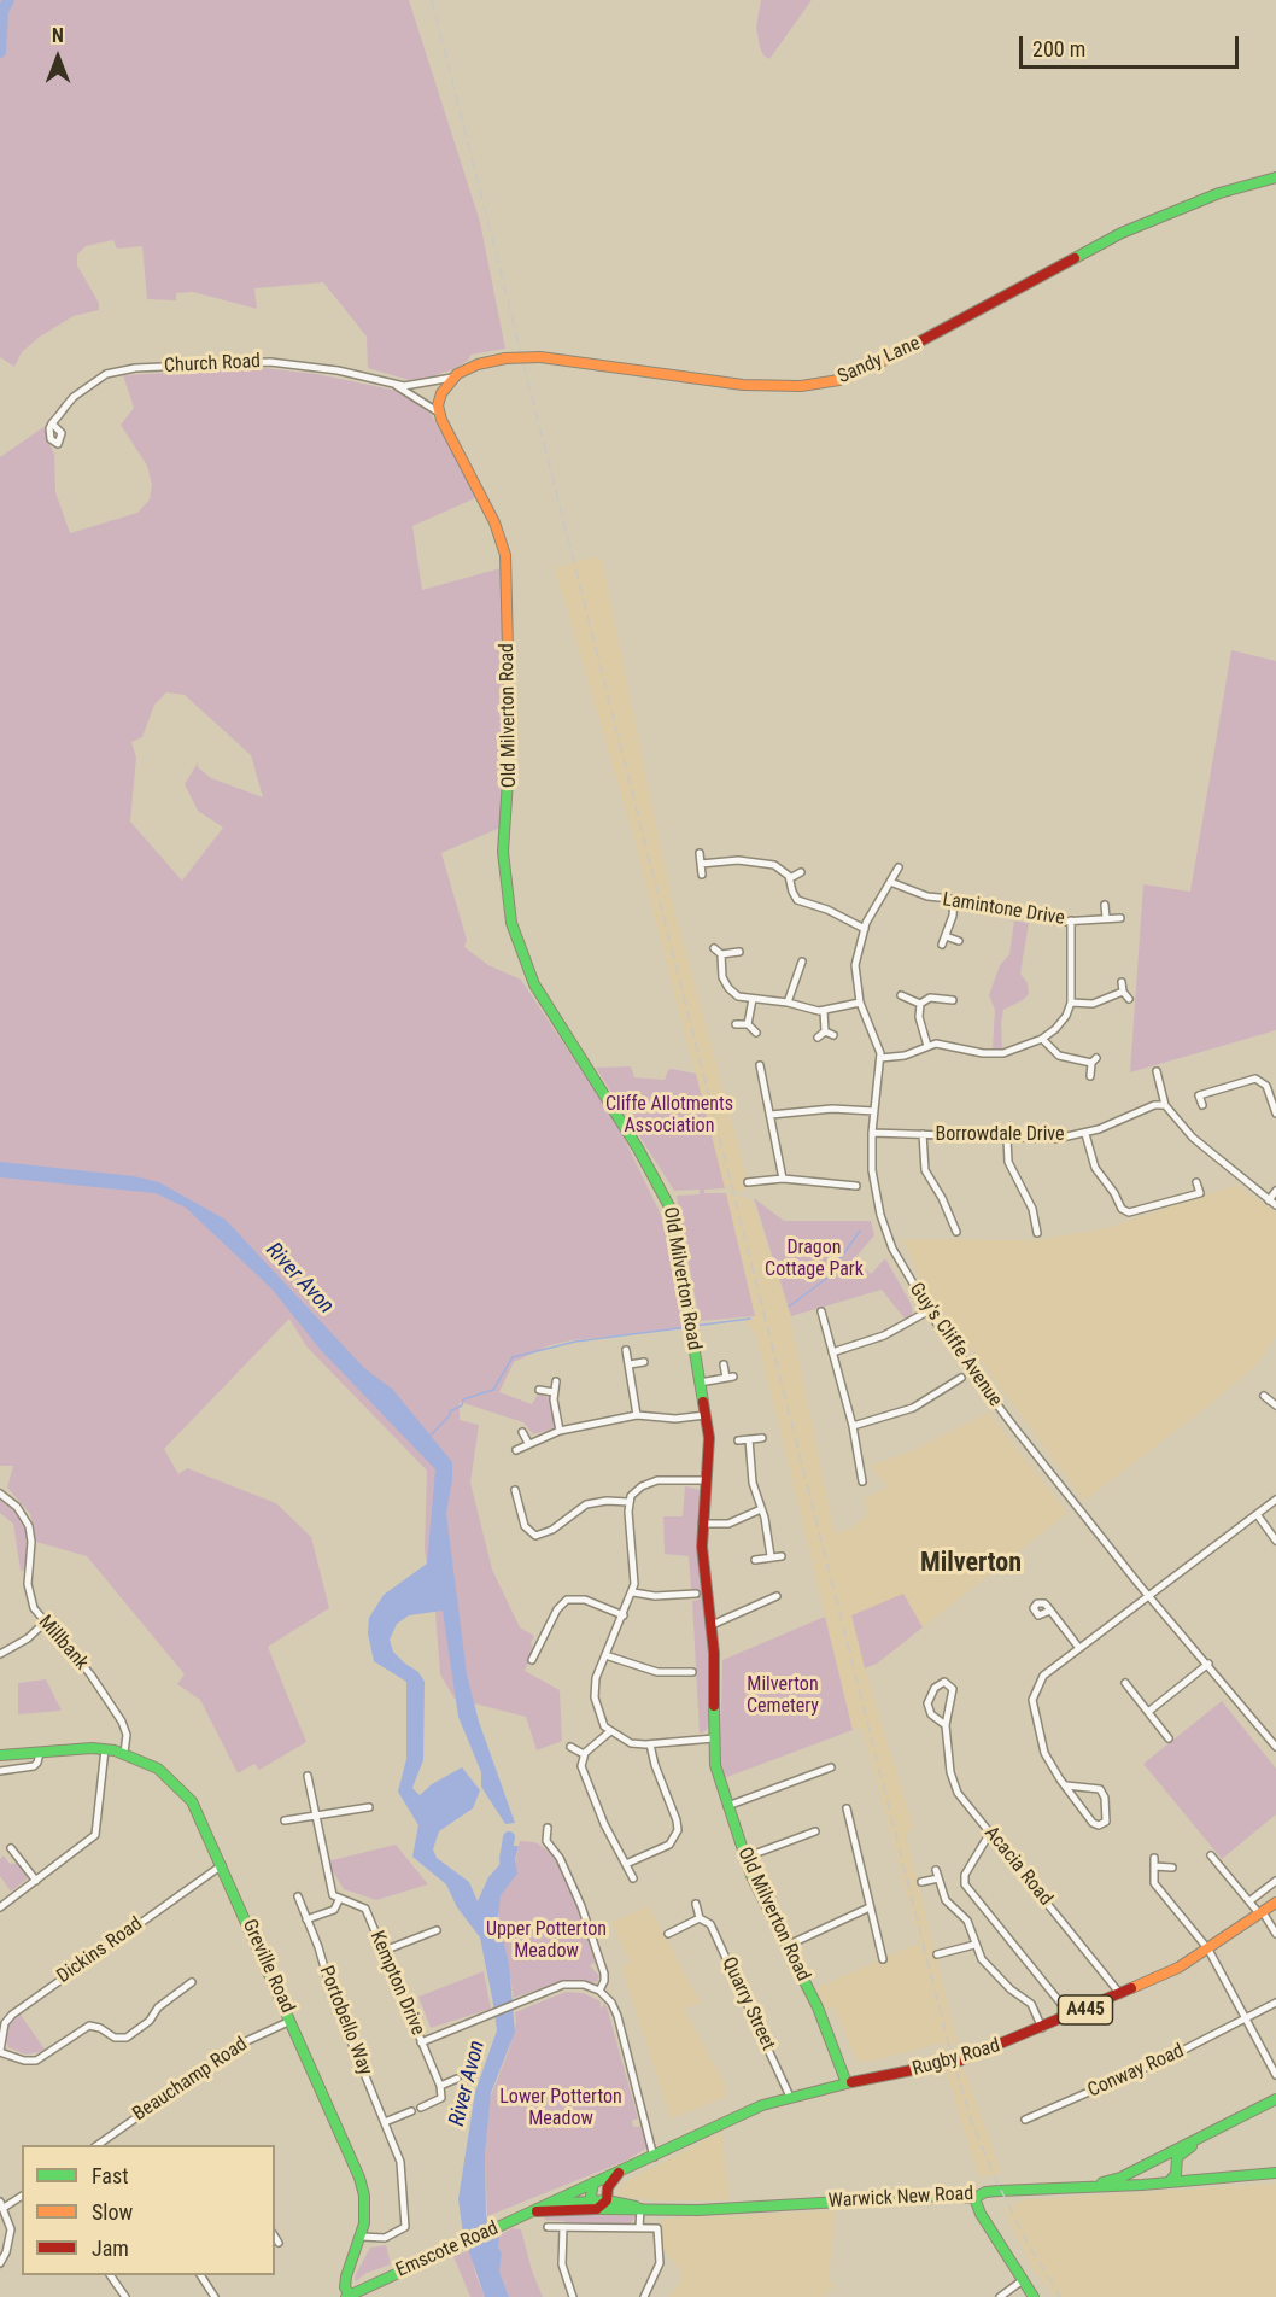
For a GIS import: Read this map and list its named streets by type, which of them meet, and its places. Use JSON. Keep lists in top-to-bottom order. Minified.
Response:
{"streets":{"street":["Sandy Lane","Church Road","Old Milverton Road","Lamintone Drive","Borrowdale Drive","Guy's Cliffe Avenue","Millbank","Acacia Road","Dickins Road","Greville Road","Kempton Drive","Quarry Street","A445","Portobello Way","Rugby Road","Conway Road","Beauchamp Road","Warwick New Road","Emscote Road"]},"crossings":[["Sandy Lane","Church Road"],["Church Road","Old Milverton Road"],["Old Milverton Road","Rugby Road"],["Lamintone Drive","Guy's Cliffe Avenue"],["Borrowdale Drive","Guy's Cliffe Avenue"],["Millbank","Greville Road"],["Acacia Road","Rugby Road"],["Dickins Road","Greville Road"],["Greville Road","Portobello Way"],["Greville Road","Beauchamp Road"],["Greville Road","Emscote Road"],["Quarry Street","Rugby Road"],["Rugby Road","Warwick New Road"],["Warwick New Road","Emscote Road"]],"districts":["Milverton"],"water":["River Avon"],"parks":["Cliffe Allotments Association","Dragon Cottage Park","Milverton Cemetery","Upper Potterton Meadow","Lower Potterton Meadow"],"legend":["Fast","Slow","Jam"],"scale_bar":"200 m","north":"top"}
